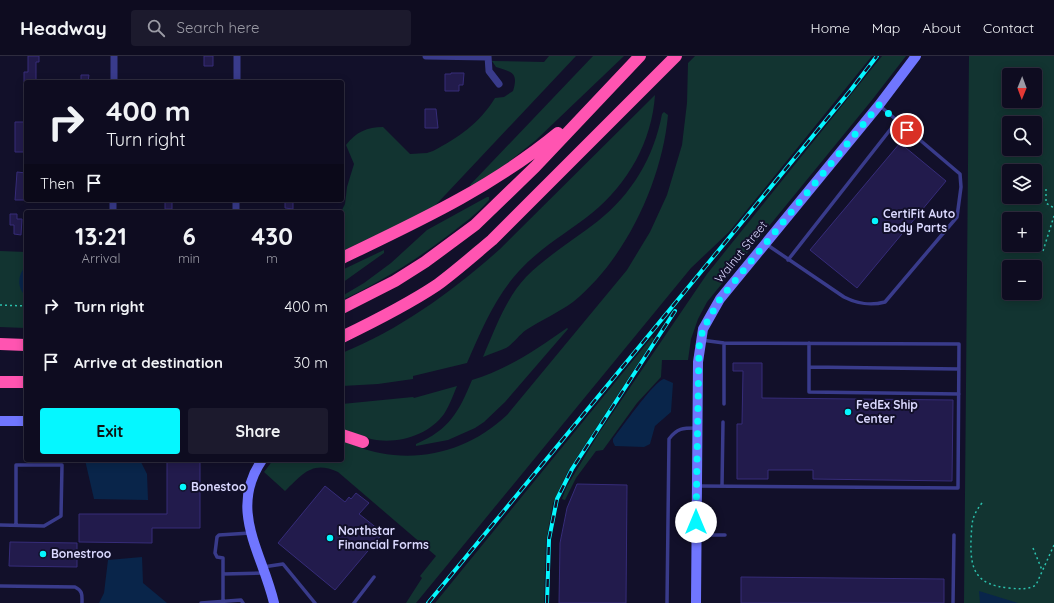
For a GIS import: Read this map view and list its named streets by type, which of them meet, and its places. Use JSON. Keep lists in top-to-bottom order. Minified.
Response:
{"streets":{"street":["Walnut Street"]},"places":["CertiFit Auto Body Parts","FedEx Ship Center","Bonestoo","Northstar Financial Forms","Bonestroo"],"north":"bottom","page":{"header":"Headway","search":"Search here","nav":["Home","Map","About","Contact"],"map_buttons":["+","−"],"turn":["400 m","Turn right"],"then":"Then","eta":["13:21","Arrival","6","min","430","m"],"list":[{"name":"Turn right","value":"400 m"},{"name":"Arrive at destination","value":"30 m"}],"buttons":["Exit","Share"]}}
